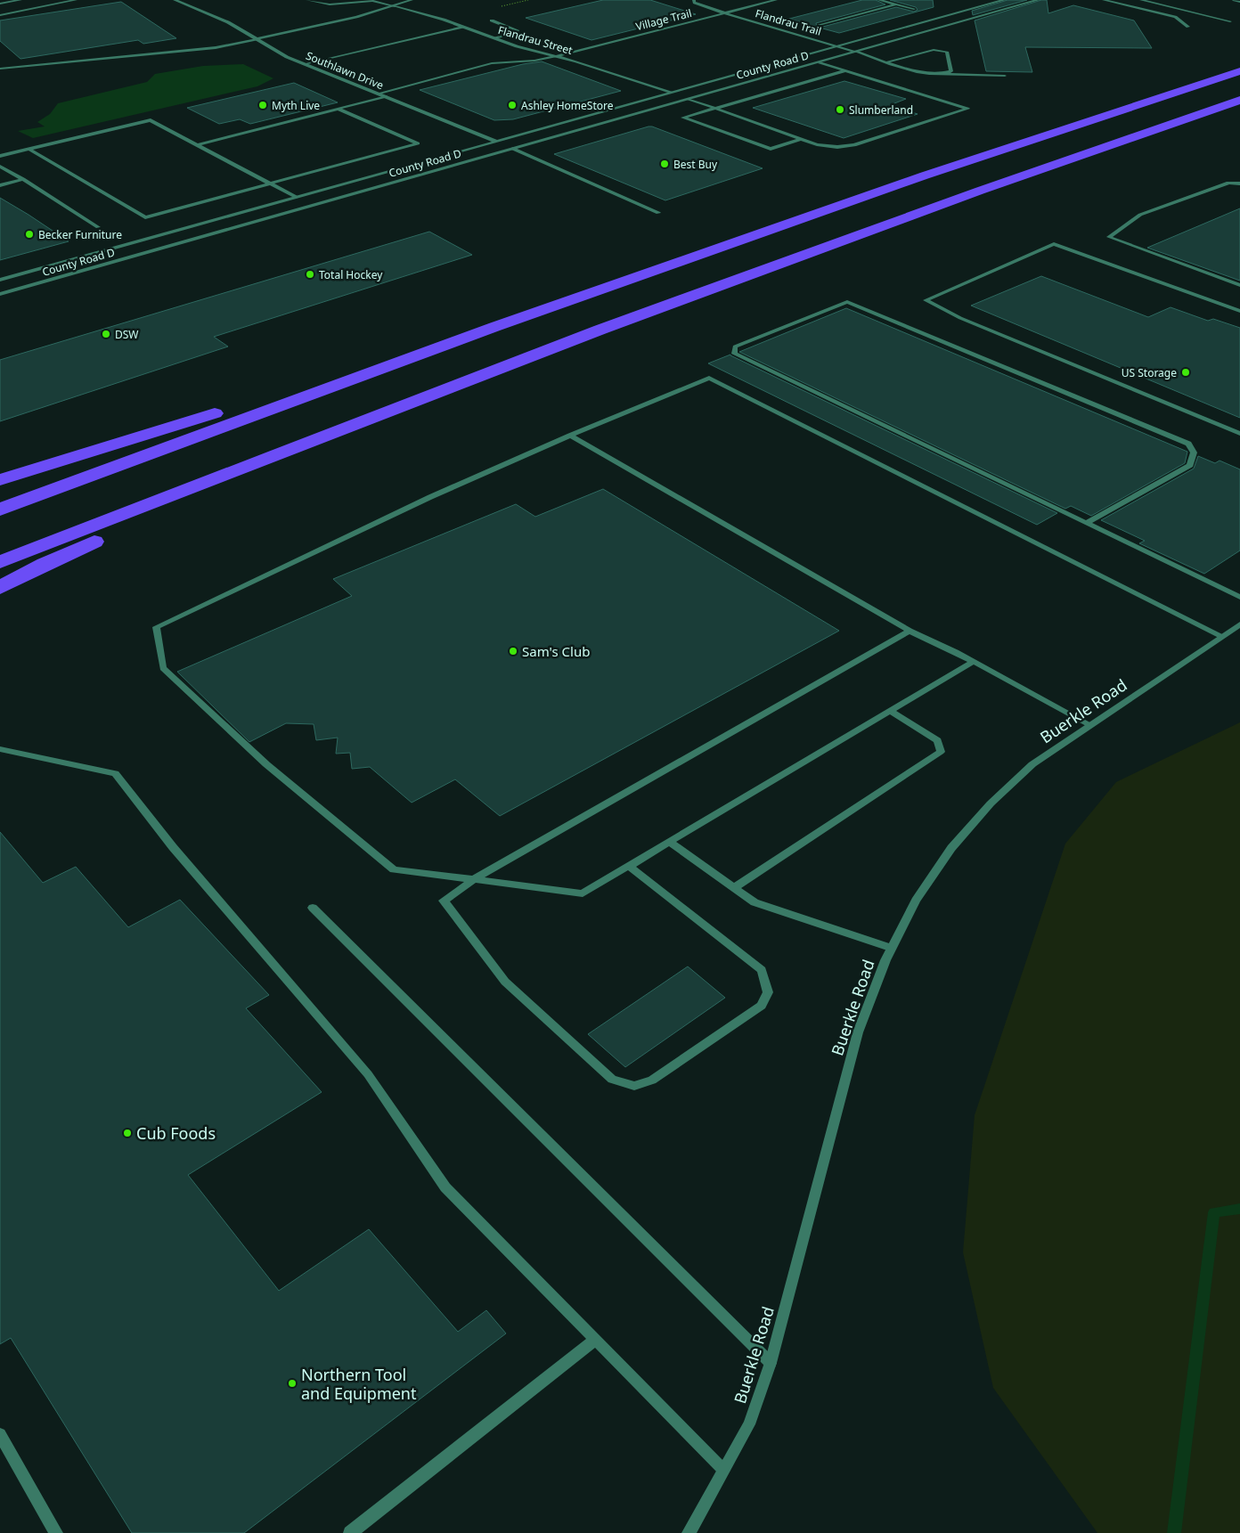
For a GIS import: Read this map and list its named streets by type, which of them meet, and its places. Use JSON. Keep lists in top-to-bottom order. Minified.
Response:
{"streets":{"street":["Village Trail","Flandrau Trail","Flandrau Street","County Road D","Southlawn Drive","Buerkle Road"]},"crossings":[["Village Trail","Flandrau Trail"],["Village Trail","Flandrau Street"],["Village Trail","Southlawn Drive"],["Flandrau Trail","County Road D"],["Flandrau Street","County Road D"],["County Road D","Southlawn Drive"]],"places":["Myth Live","Ashley HomeStore","Slumberland","Best Buy","Becker Furniture","Total Hockey","DSW","US Storage","Sam's Club","Cub Foods","Northern Tool and Equipment"]}
